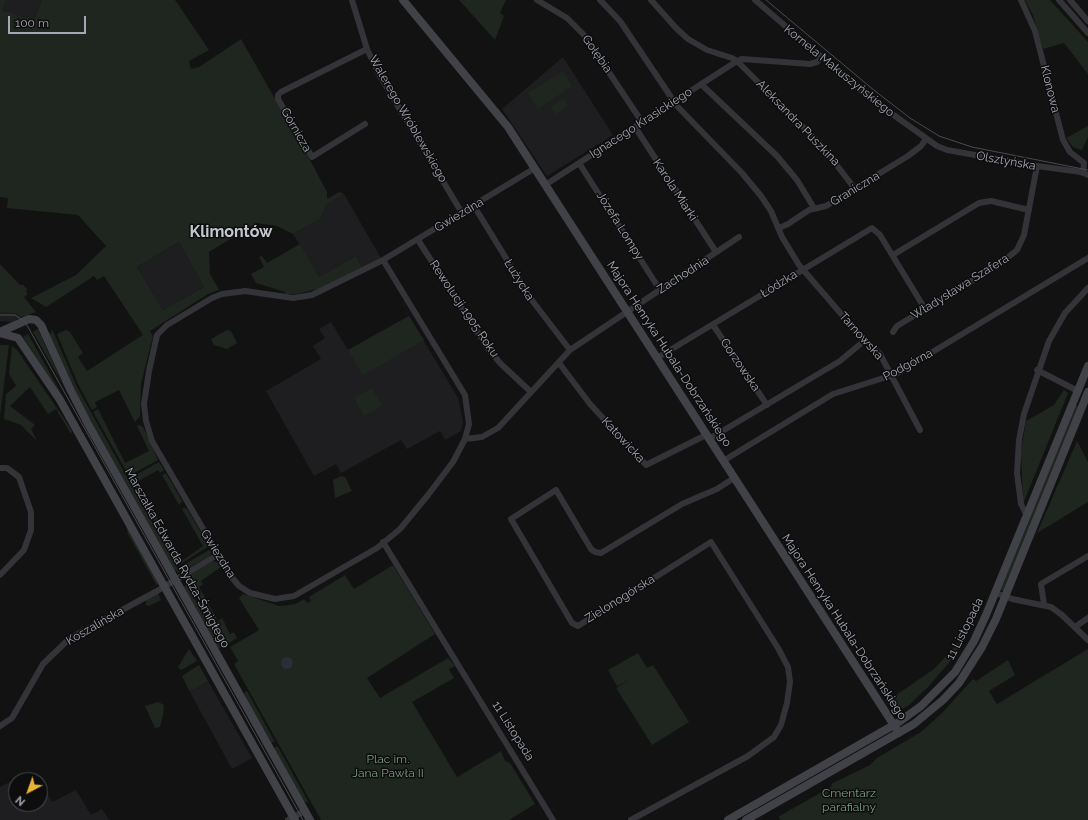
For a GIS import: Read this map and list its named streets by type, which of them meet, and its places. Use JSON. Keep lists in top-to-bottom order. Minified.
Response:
{"streets":{"street":["Gołębia","Kornela Makuszyńskiego","Klonowa","Walerego Wróblewskiego","Ignacego Krasickiego","Aleksandra Puszkina","Górnicza","Olsztyńska","Graniczna","Karola Miarki","Gwiezdna","Józefa Lompy","Zachodnia","Łużycka","Łódzka","Władysława Szafera","Rewolucji 1905 Roku","Tarnowska","Majora Henryka Hubala-Dobrzańskiego","Gorzowska","Podgórna","Katowicka","Marszałka Edwarda Rydza-Śmigłego","Zielonogórska","Koszalińska","11 Listopada"]},"crossings":[["Gołębia","Ignacego Krasickiego"],["Kornela Makuszyńskiego","Olsztyńska"],["Kornela Makuszyńskiego","Graniczna"],["Klonowa","Olsztyńska"],["Walerego Wróblewskiego","Górnicza"],["Walerego Wróblewskiego","Gwiezdna"],["Ignacego Krasickiego","Aleksandra Puszkina"],["Ignacego Krasickiego","Karola Miarki"],["Ignacego Krasickiego","Józefa Lompy"],["Ignacego Krasickiego","Tarnowska"],["Ignacego Krasickiego","Majora Henryka Hubala-Dobrzańskiego"],["Aleksandra Puszkina","Graniczna"],["Olsztyńska","Graniczna"],["Olsztyńska","Władysława Szafera"],["Graniczna","Tarnowska"],["Karola Miarki","Zachodnia"],["Gwiezdna","Zachodnia"],["Gwiezdna","Łużycka"],["Gwiezdna","Rewolucji 1905 Roku"],["Gwiezdna","Majora Henryka Hubala-Dobrzańskiego"],["Gwiezdna","Koszalińska"],["Gwiezdna","11 Listopada"],["Józefa Lompy","Zachodnia"],["Zachodnia","Łużycka"],["Zachodnia","Rewolucji 1905 Roku"],["Zachodnia","Majora Henryka Hubala-Dobrzańskiego"],["Zachodnia","Katowicka"],["Łódzka","Władysława Szafera"],["Łódzka","Tarnowska"],["Łódzka","Majora Henryka Hubala-Dobrzańskiego"],["Łódzka","Gorzowska"],["Tarnowska","Podgórna"],["Majora Henryka Hubala-Dobrzańskiego","Podgórna"],["Majora Henryka Hubala-Dobrzańskiego","Katowicka"],["Majora Henryka Hubala-Dobrzańskiego","Zielonogórska"],["Majora Henryka Hubala-Dobrzańskiego","11 Listopada"],["Marszałka Edwarda Rydza-Śmigłego","Koszalińska"]],"districts":["Klimontów"],"parks":["Plac im. Jana Pawła II","Cmentarz parafialny"],"scale_bar":"100 m","north":"bottom left"}
